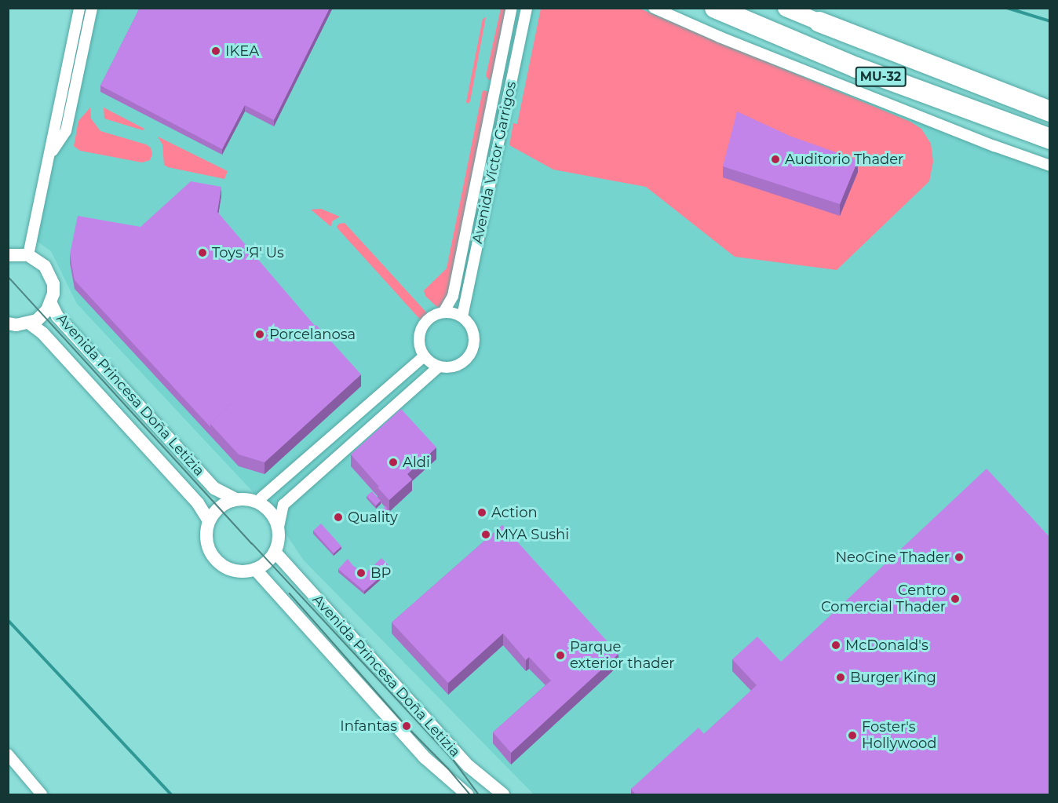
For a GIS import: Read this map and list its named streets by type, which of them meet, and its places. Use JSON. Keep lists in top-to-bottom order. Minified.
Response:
{"streets":{"highway":["MU-32"],"street":["Avenida Víctor Garrigos","Avenida Princesa Doña Letizia"]},"places":["IKEA","Auditorio Thader","Toys 'Я' Us","Porcelanosa","Aldi","Action","Quality","MYA Sushi","NeoCine Thader","BP","Centro Comercial Thader","McDonald's","Parque exterior thader","Burger King","Infantas","Foster's Hollywood"]}
